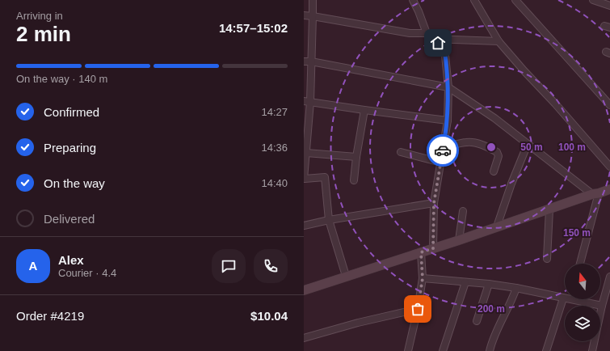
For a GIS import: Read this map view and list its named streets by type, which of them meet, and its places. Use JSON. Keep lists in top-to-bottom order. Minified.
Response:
{"north":"top","page":{"heading":["2 min","Arriving in","14:57–15:02"],"panel":["Alex","Courier · 4.4","Order #4219","$10.04"],"bar":"On the way · 140 m","list":[["Confirmed","14:27"],["Preparing","14:36"],["On the way","14:40"],"Delivered"],"round":"A"},"rings":["50 m","100 m","150 m","200 m"]}
